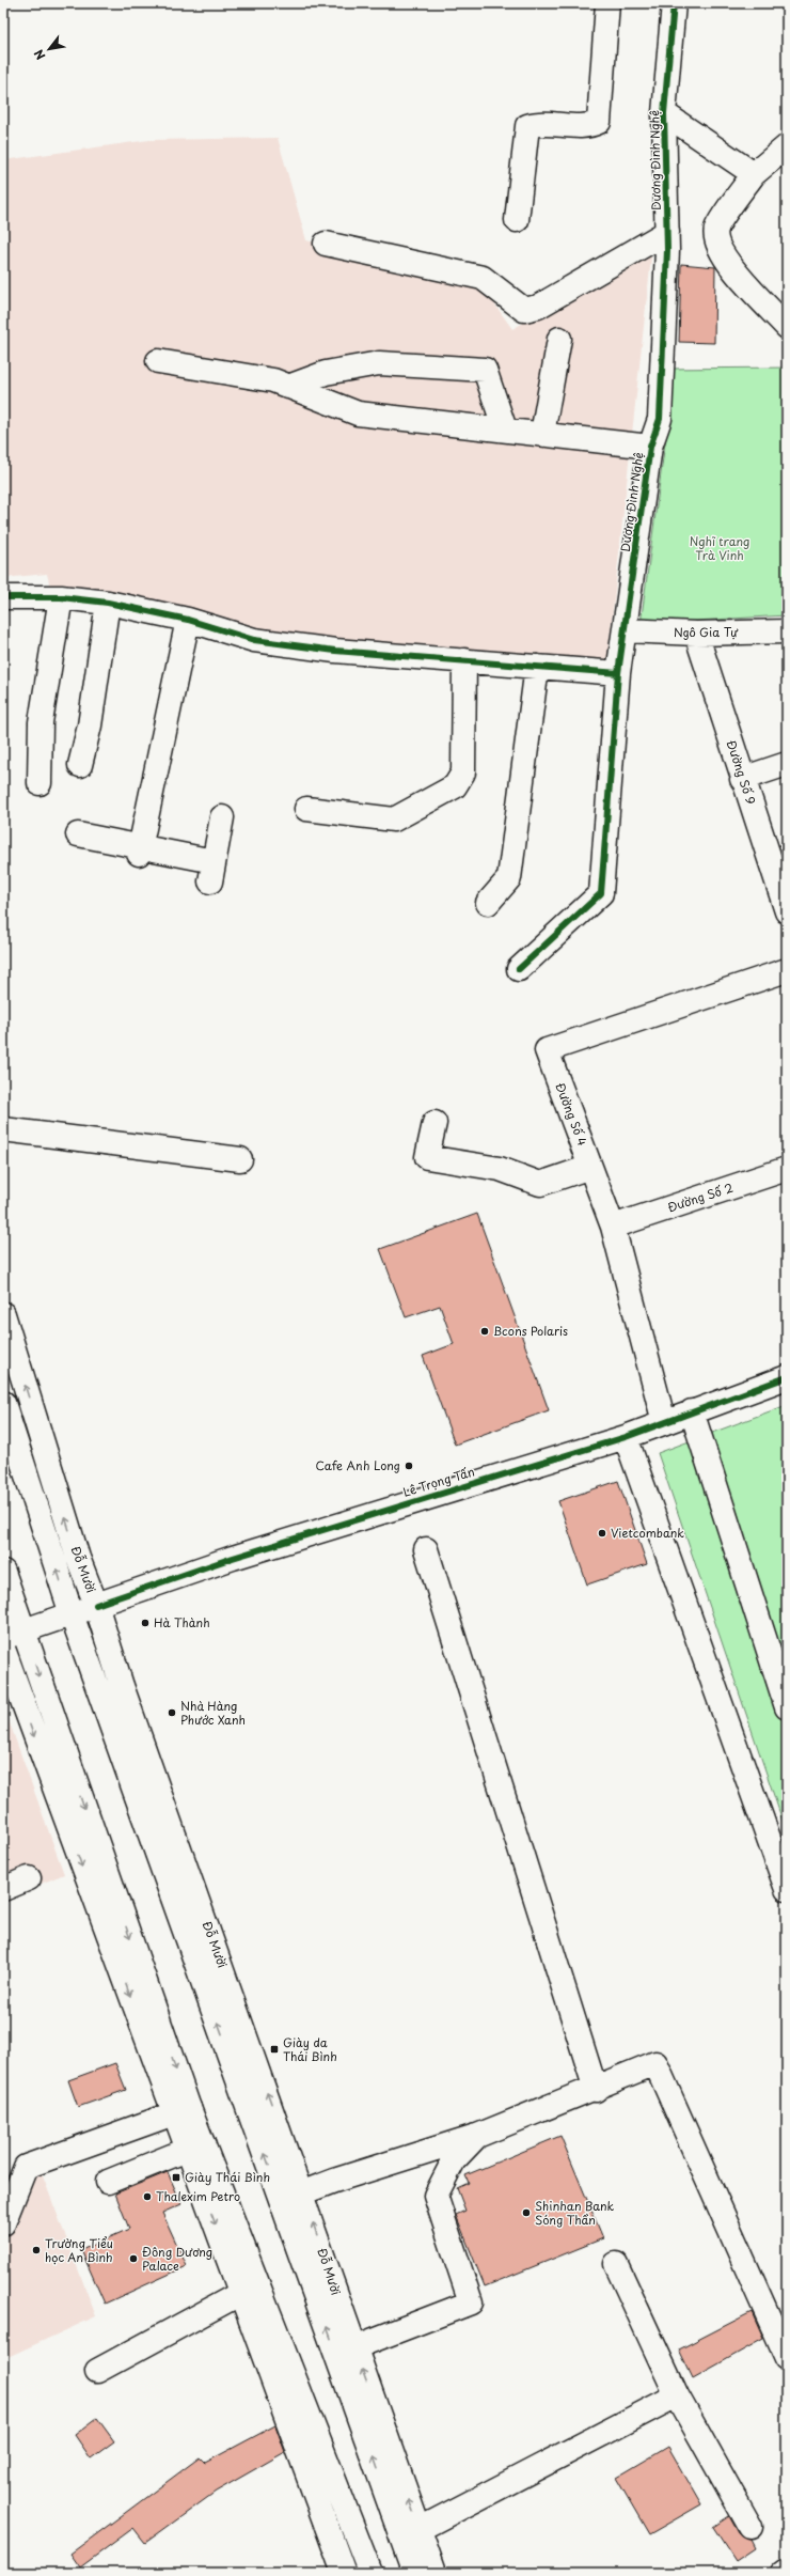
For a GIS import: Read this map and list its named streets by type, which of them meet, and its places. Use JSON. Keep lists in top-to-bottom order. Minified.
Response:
{"streets":{"main road":["Dương Đình Nghệ","Ngô Gia Tự","Đường Số 9","Đường Số 4","Đường Số 2","Lê Trọng Tấn","Đỗ Mười"]},"crossings":[["Dương Đình Nghệ","Ngô Gia Tự"],["Ngô Gia Tự","Đường Số 9"],["Đường Số 4","Đường Số 2"],["Đường Số 4","Lê Trọng Tấn"],["Lê Trọng Tấn","Đỗ Mười"]],"parks":["Nghĩ trang Trà Vinh"],"places":{"other":["Bcons Polaris","Cafe Anh Long","Vietcombank","Hà Thành","Nhà Hàng Phước Xanh","Thalexim Petro","Shinhan Bank Sóng Thần","Trường Tiểu học An Bình","Đông Dương Palace"],"transit":["Giày da Thái Bình","Giày Thái Bình"]},"north":"bottom left"}
